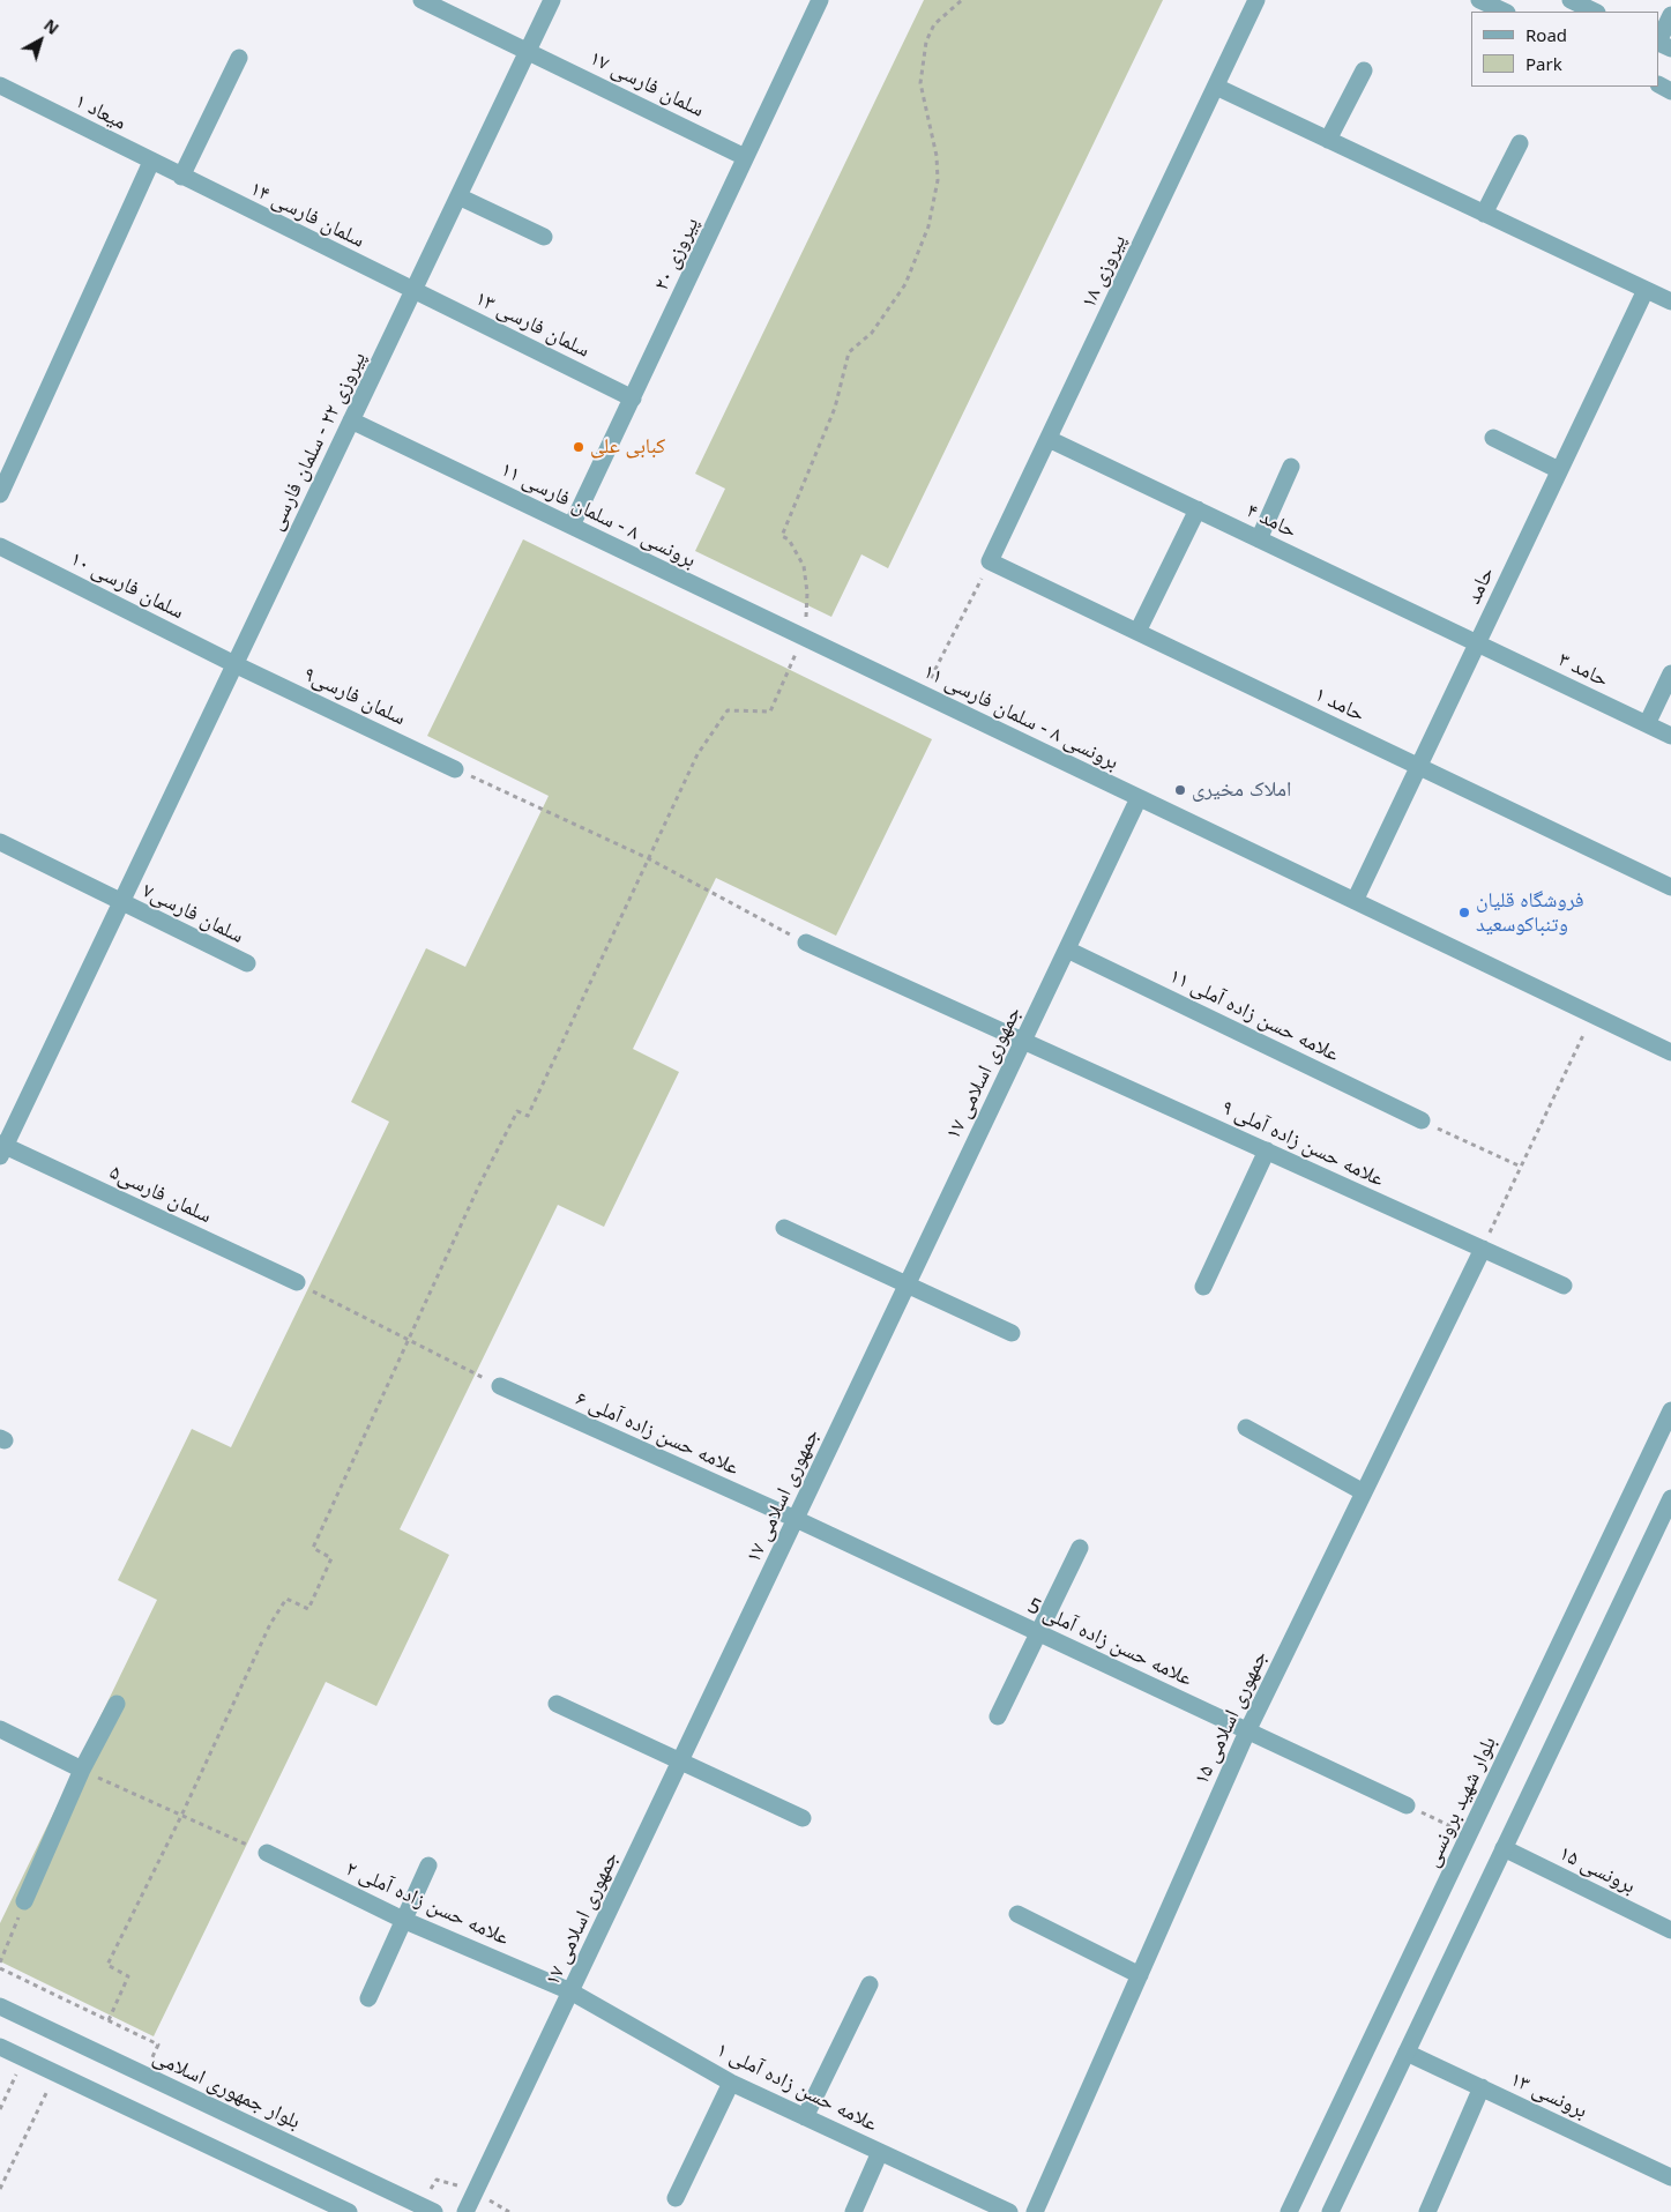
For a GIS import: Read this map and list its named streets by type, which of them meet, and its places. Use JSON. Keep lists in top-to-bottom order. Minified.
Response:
{"streets":{"street":["سلمان فارسی ۱۷","میعاد ۱","سلمان فارسی ۱۴","پیروزی ۲۰","پیروزی ۱۸","سلمان فارسی ۱۳","پیروزی ۲۲ - سلمان فارسی","برونسی ۸ - سلمان فارسی ۱۱","حامد ۴","سلمان فارسی ۱۰","حامد","حامد ۳","سلمان فارسی۹","حامد ۱","سلمان فارسی۷","علامه حسن زاده آملی ۱۱","جمهوری اسلامی ۱۷","علامه حسن زاده آملی ۹","سلمان فارسی۵","علامه حسن زاده آملی ۶","علامه حسن زاده آملی 5","جمهوری اسلامی ۱۵","بلوار شهید برونسی","برونسی ۱۵","علامه حسن زاده آملی ۲","علامه حسن زاده آملی ۱","بلوار جمهوری اسلامی","برونسی ۱۳"]},"crossings":[["سلمان فارسی ۱۷","پیروزی ۲۰"],["سلمان فارسی ۱۷","پیروزی ۲۲ - سلمان فارسی"],["میعاد ۱","سلمان فارسی ۱۴"],["سلمان فارسی ۱۴","سلمان فارسی ۱۳"],["سلمان فارسی ۱۴","پیروزی ۲۲ - سلمان فارسی"],["پیروزی ۲۰","سلمان فارسی ۱۳"],["پیروزی ۲۰","برونسی ۸ - سلمان فارسی ۱۱"],["پیروزی ۱۸","حامد ۴"],["پیروزی ۱۸","حامد ۱"],["سلمان فارسی ۱۳","پیروزی ۲۲ - سلمان فارسی"],["پیروزی ۲۲ - سلمان فارسی","برونسی ۸ - سلمان فارسی ۱۱"],["پیروزی ۲۲ - سلمان فارسی","سلمان فارسی ۱۰"],["پیروزی ۲۲ - سلمان فارسی","سلمان فارسی۹"],["پیروزی ۲۲ - سلمان فارسی","سلمان فارسی۷"],["پیروزی ۲۲ - سلمان فارسی","سلمان فارسی۵"],["برونسی ۸ - سلمان فارسی ۱۱","حامد"],["برونسی ۸ - سلمان فارسی ۱۱","جمهوری اسلامی ۱۷"],["حامد ۴","حامد"],["حامد ۴","حامد ۳"],["سلمان فارسی ۱۰","سلمان فارسی۹"],["حامد","حامد ۳"],["حامد","حامد ۱"],["علامه حسن زاده آملی ۱۱","جمهوری اسلامی ۱۷"],["جمهوری اسلامی ۱۷","علامه حسن زاده آملی ۹"],["جمهوری اسلامی ۱۷","علامه حسن زاده آملی ۶"],["جمهوری اسلامی ۱۷","علامه حسن زاده آملی 5"],["جمهوری اسلامی ۱۷","علامه حسن زاده آملی ۲"],["جمهوری اسلامی ۱۷","علامه حسن زاده آملی ۱"],["علامه حسن زاده آملی ۹","جمهوری اسلامی ۱۵"],["علامه حسن زاده آملی ۶","علامه حسن زاده آملی 5"],["علامه حسن زاده آملی 5","جمهوری اسلامی ۱۵"],["علامه حسن زاده آملی ۲","علامه حسن زاده آملی ۱"]],"places":["کبابی علی","املاک مخیری","فروشگاه قلیان وتنباکوسعید"],"legend":["Road","Park"],"north":"top right"}
